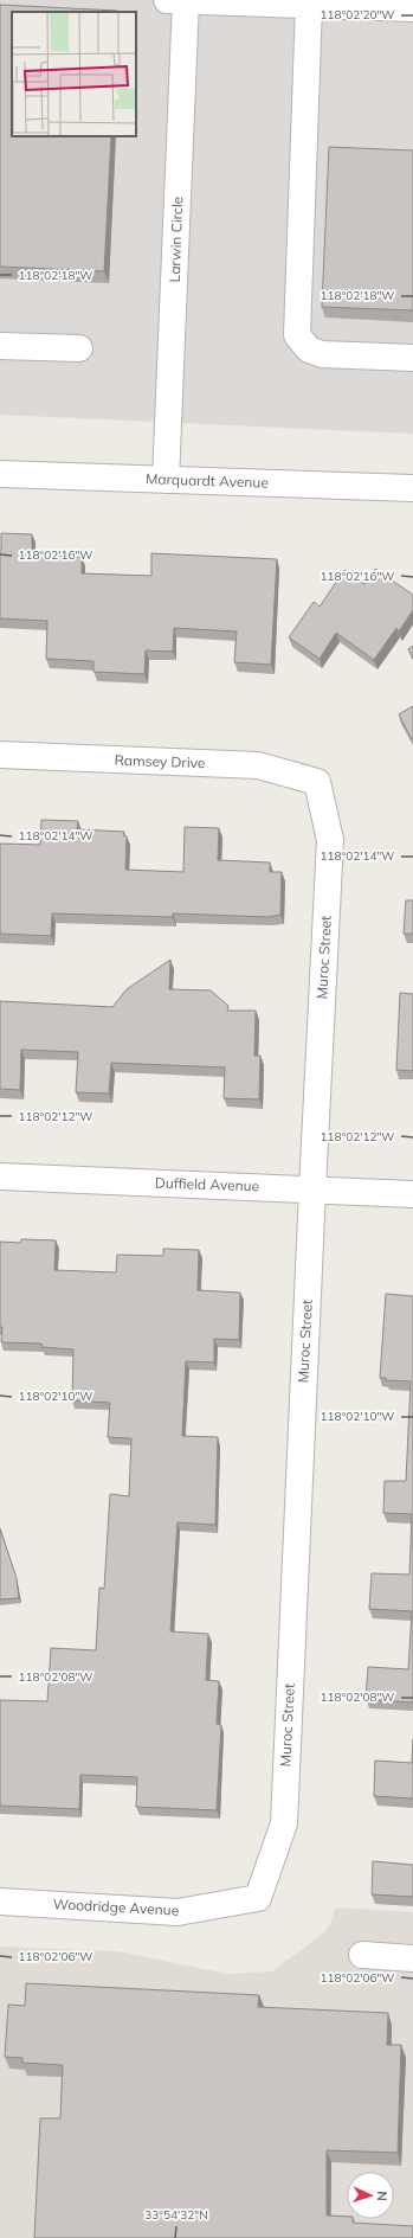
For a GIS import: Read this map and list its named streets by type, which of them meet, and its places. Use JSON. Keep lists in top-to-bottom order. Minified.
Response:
{"streets":{"street":["Larwin Circle","Marquardt Avenue","Ramsey Drive","Muroc Street","Duffield Avenue","Woodridge Avenue"]},"crossings":[["Larwin Circle","Marquardt Avenue"],["Ramsey Drive","Muroc Street"],["Muroc Street","Duffield Avenue"],["Muroc Street","Woodridge Avenue"]],"north":"right","coordinates":["118°02'20\"W","118°02'18\"W","118°02'16\"W","118°02'14\"W","118°02'12\"W","118°02'10\"W","118°02'08\"W","118°02'06\"W","33°54'32\"N"]}
